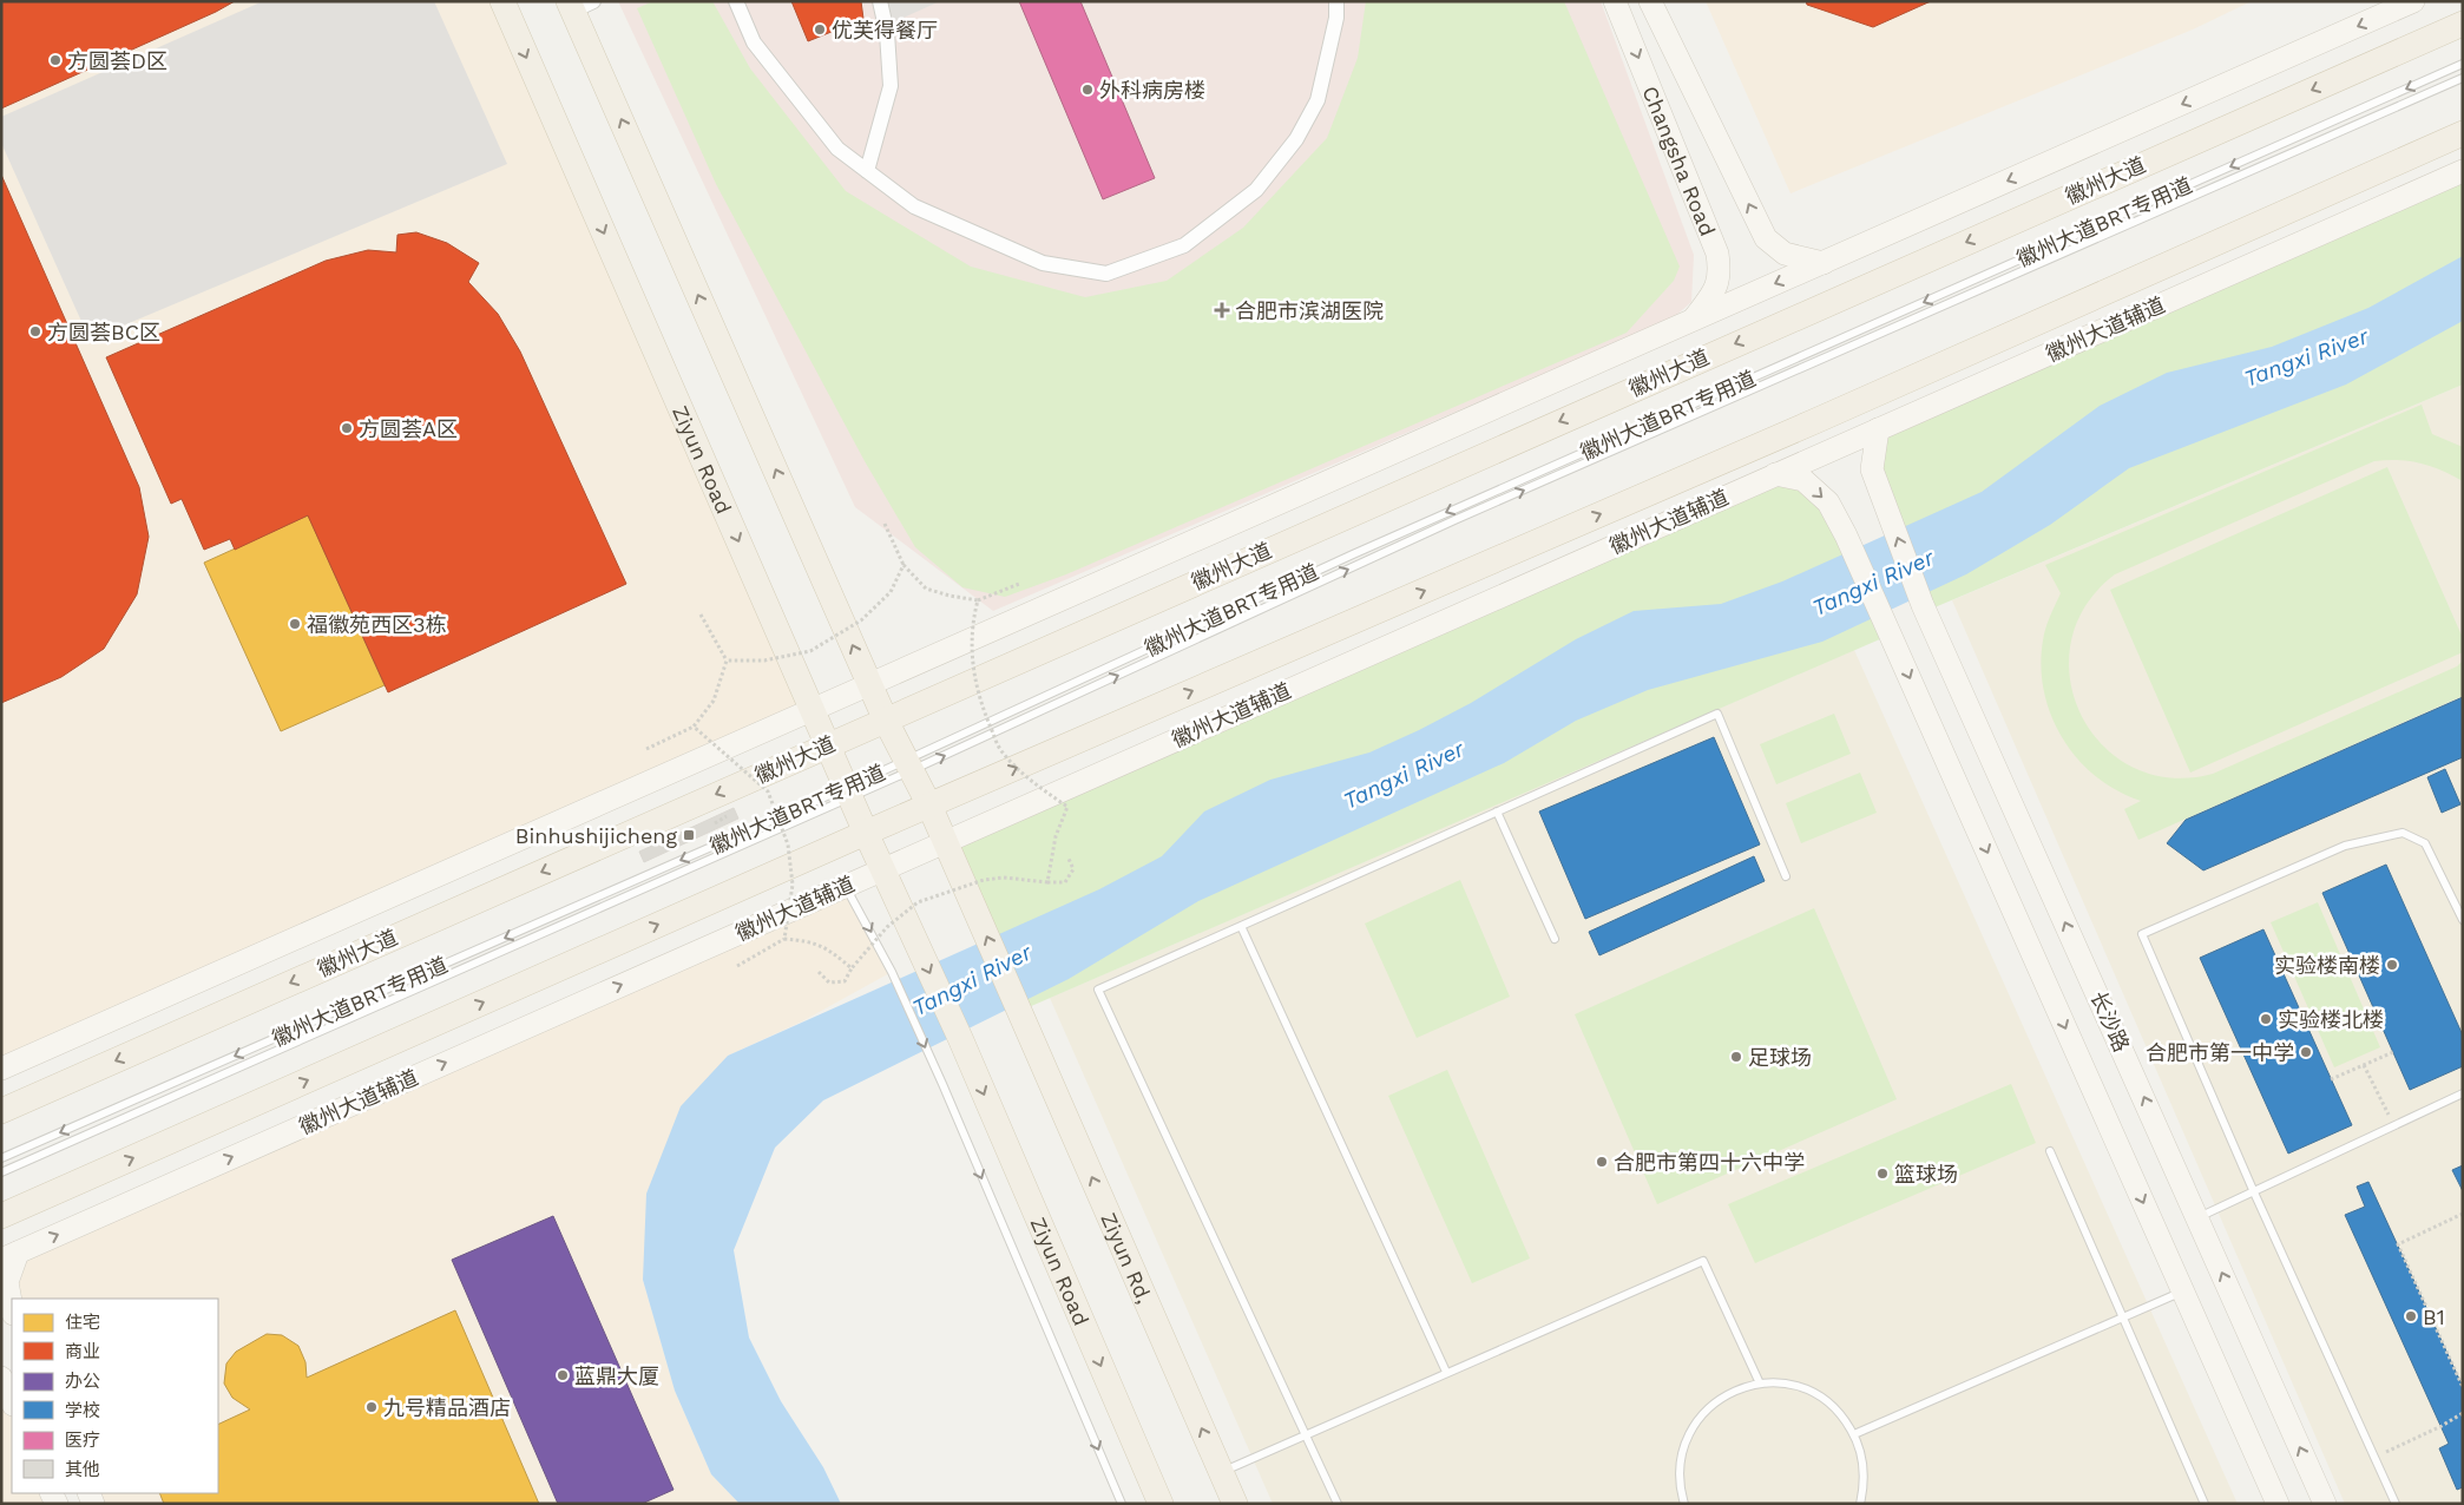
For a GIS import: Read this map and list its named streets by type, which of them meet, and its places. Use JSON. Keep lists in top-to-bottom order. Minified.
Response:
{"streets":{"main road":["徽州大道","Ziyun Road","Ziyun Rd,"],"street":["Changsha Road","徽州大道辅道","长沙路"],"lane":["徽州大道BRT专用道"]},"crossings":[["徽州大道","Ziyun Road"],["徽州大道BRT专用道","Ziyun Road"],["徽州大道辅道","Ziyun Road"],["徽州大道辅道","长沙路"],["徽州大道辅道","Ziyun Rd,"]],"one_way":["Ziyun Rd,"],"water":["Tangxi River"],"places":{"other":["优芙得餐厅","方圆荟D区","外科病房楼","方圆荟BC区","方圆荟A区","福徽苑西区3栋","实验楼南楼","实验楼北楼","合肥市第一中学","足球场","合肥市第四十六中学","篮球场","B1","蓝鼎大厦","九号精品酒店"],"health":["合肥市滨湖医院"],"transit":["Binhushijicheng"]},"legend":["住宅","商业","办公","学校","医疗","其他"]}
